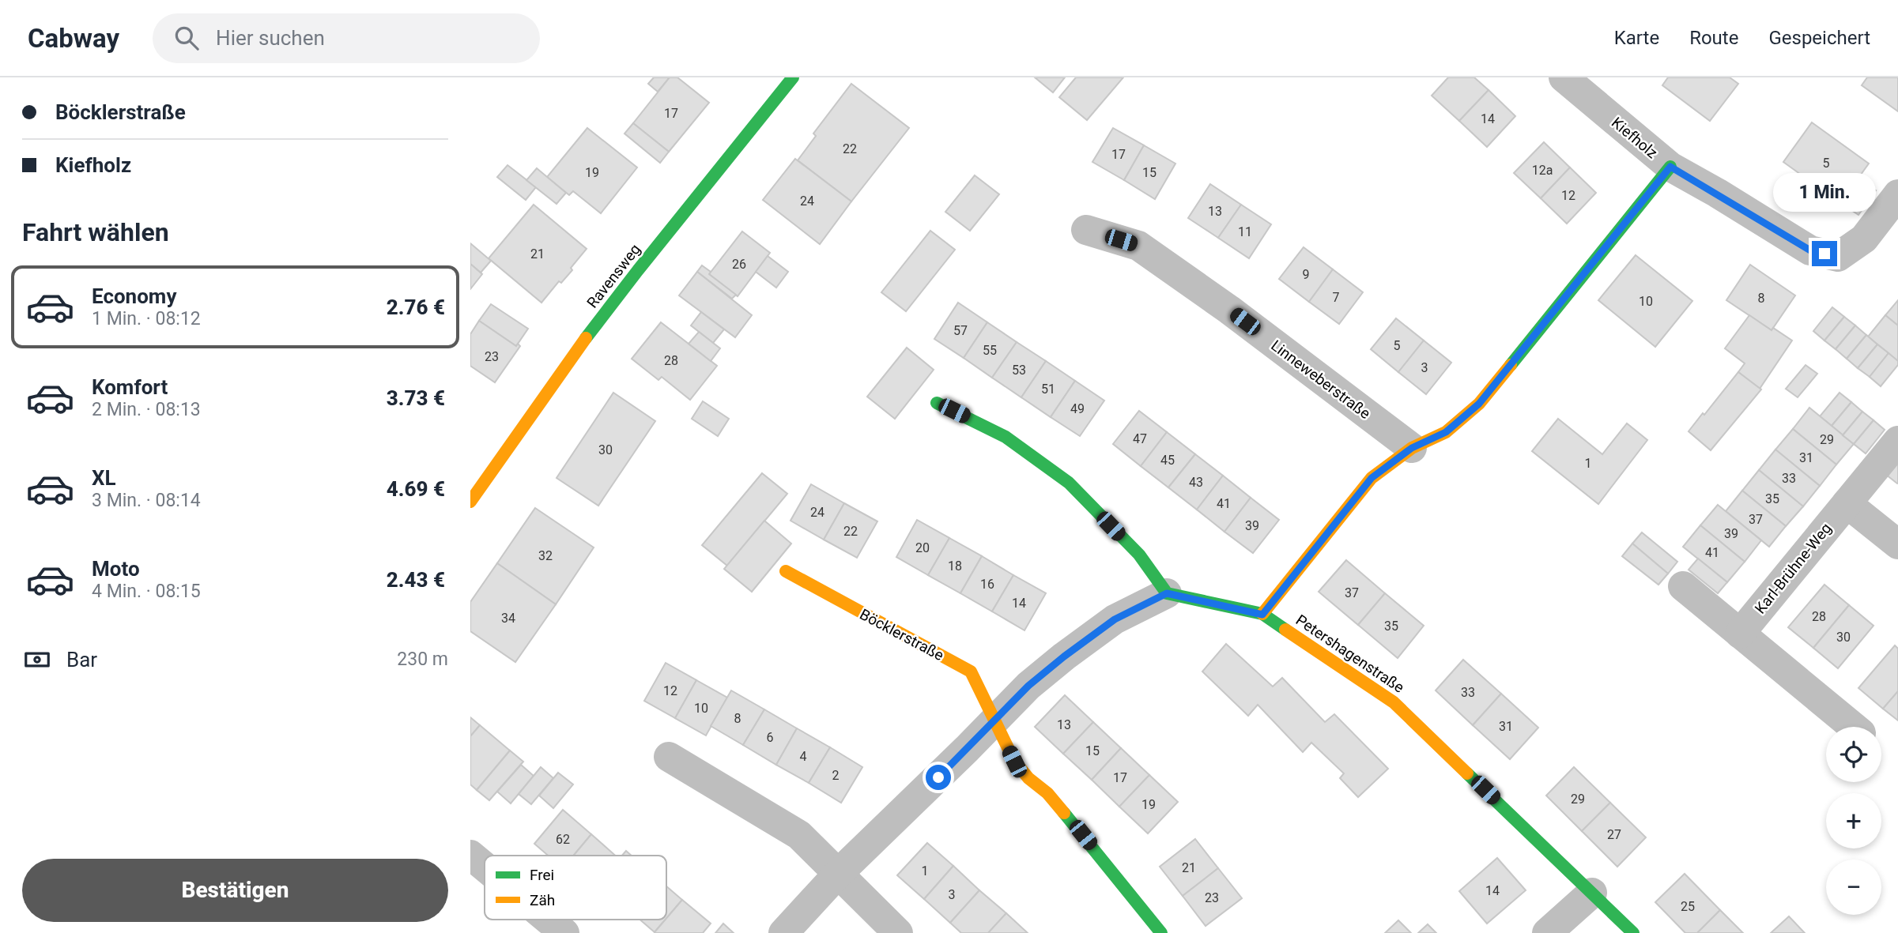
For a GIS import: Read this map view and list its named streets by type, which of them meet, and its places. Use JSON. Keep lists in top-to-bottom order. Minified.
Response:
{"streets":{"street":["Kiefholz","Ravensweg","Linneweberstraße","Karl-Brühne-Weg","Böcklerstraße","Petershagenstraße"]},"house_numbers":["17","14","22","17","5","12a","19","15","12","24","13","11","21","26","9","7","8","10","57","5","55","23","28","3","53","51","49","47","29","30","31","45","1","33","43","35","41","24","37","39","22","39","20","41","32","18","16","37","14","28","34","35","30","12","33","10","8","13","31","6","15","4","2","17","29","19","27","62","21","1","14","3","23","25"],"legend":["Frei","Zäh"],"page":{"header":"Cabway","search":"Hier suchen","nav":["Karte","Route","Gespeichert"],"banner":["Böcklerstraße","Kiefholz"],"bubble":"1 Min.","heading":"Fahrt wählen","list":[{"name":"Economy","note":"1 Min. · 08:12","value":"2.76 €"},{"name":"Komfort","note":"2 Min. · 08:13","value":"3.73 €"},{"name":"XL","note":"3 Min. · 08:14","value":"4.69 €"},{"name":"Moto","note":"4 Min. · 08:15","value":"2.43 €"}],"pay":["Bar","230 m"],"map_buttons":["+","−"],"buttons":"Bestätigen"}}
